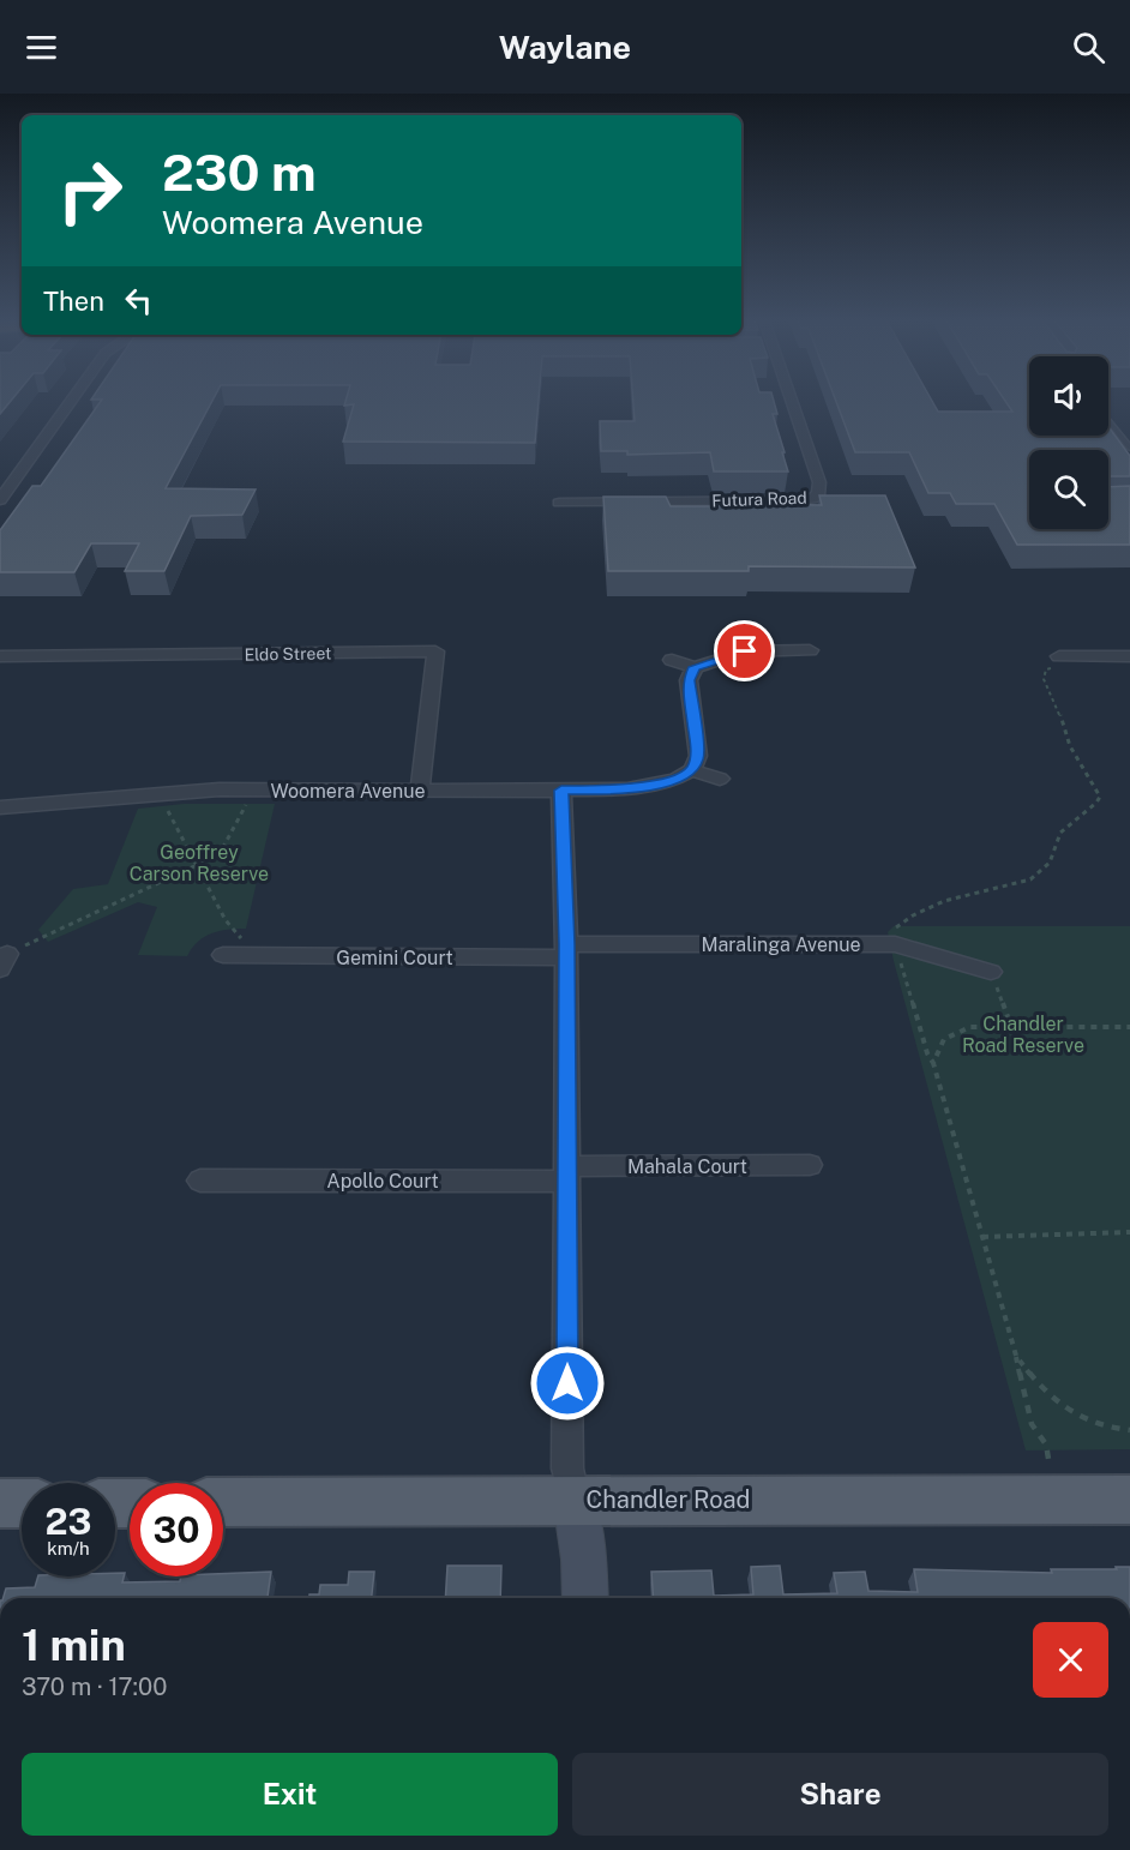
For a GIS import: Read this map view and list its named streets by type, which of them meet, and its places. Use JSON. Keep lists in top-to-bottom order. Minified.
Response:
{"streets":{"main road":["Chandler Road"],"street":["Futura Road","Eldo Street","Woomera Avenue","Maralinga Avenue","Gemini Court","Mahala Court","Apollo Court"]},"crossings":[["Eldo Street","Woomera Avenue"],["Maralinga Avenue","Gemini Court"],["Mahala Court","Apollo Court"]],"parks":["Geoffrey Carson Reserve","Chandler Road Reserve"],"page":{"header":"Waylane","turn":["230 m","Woomera Avenue"],"then":"Then","speed":"23 km/h","limit":"30","heading":["1 min","370 m · 17:00"],"buttons":["Exit","Share"]}}
